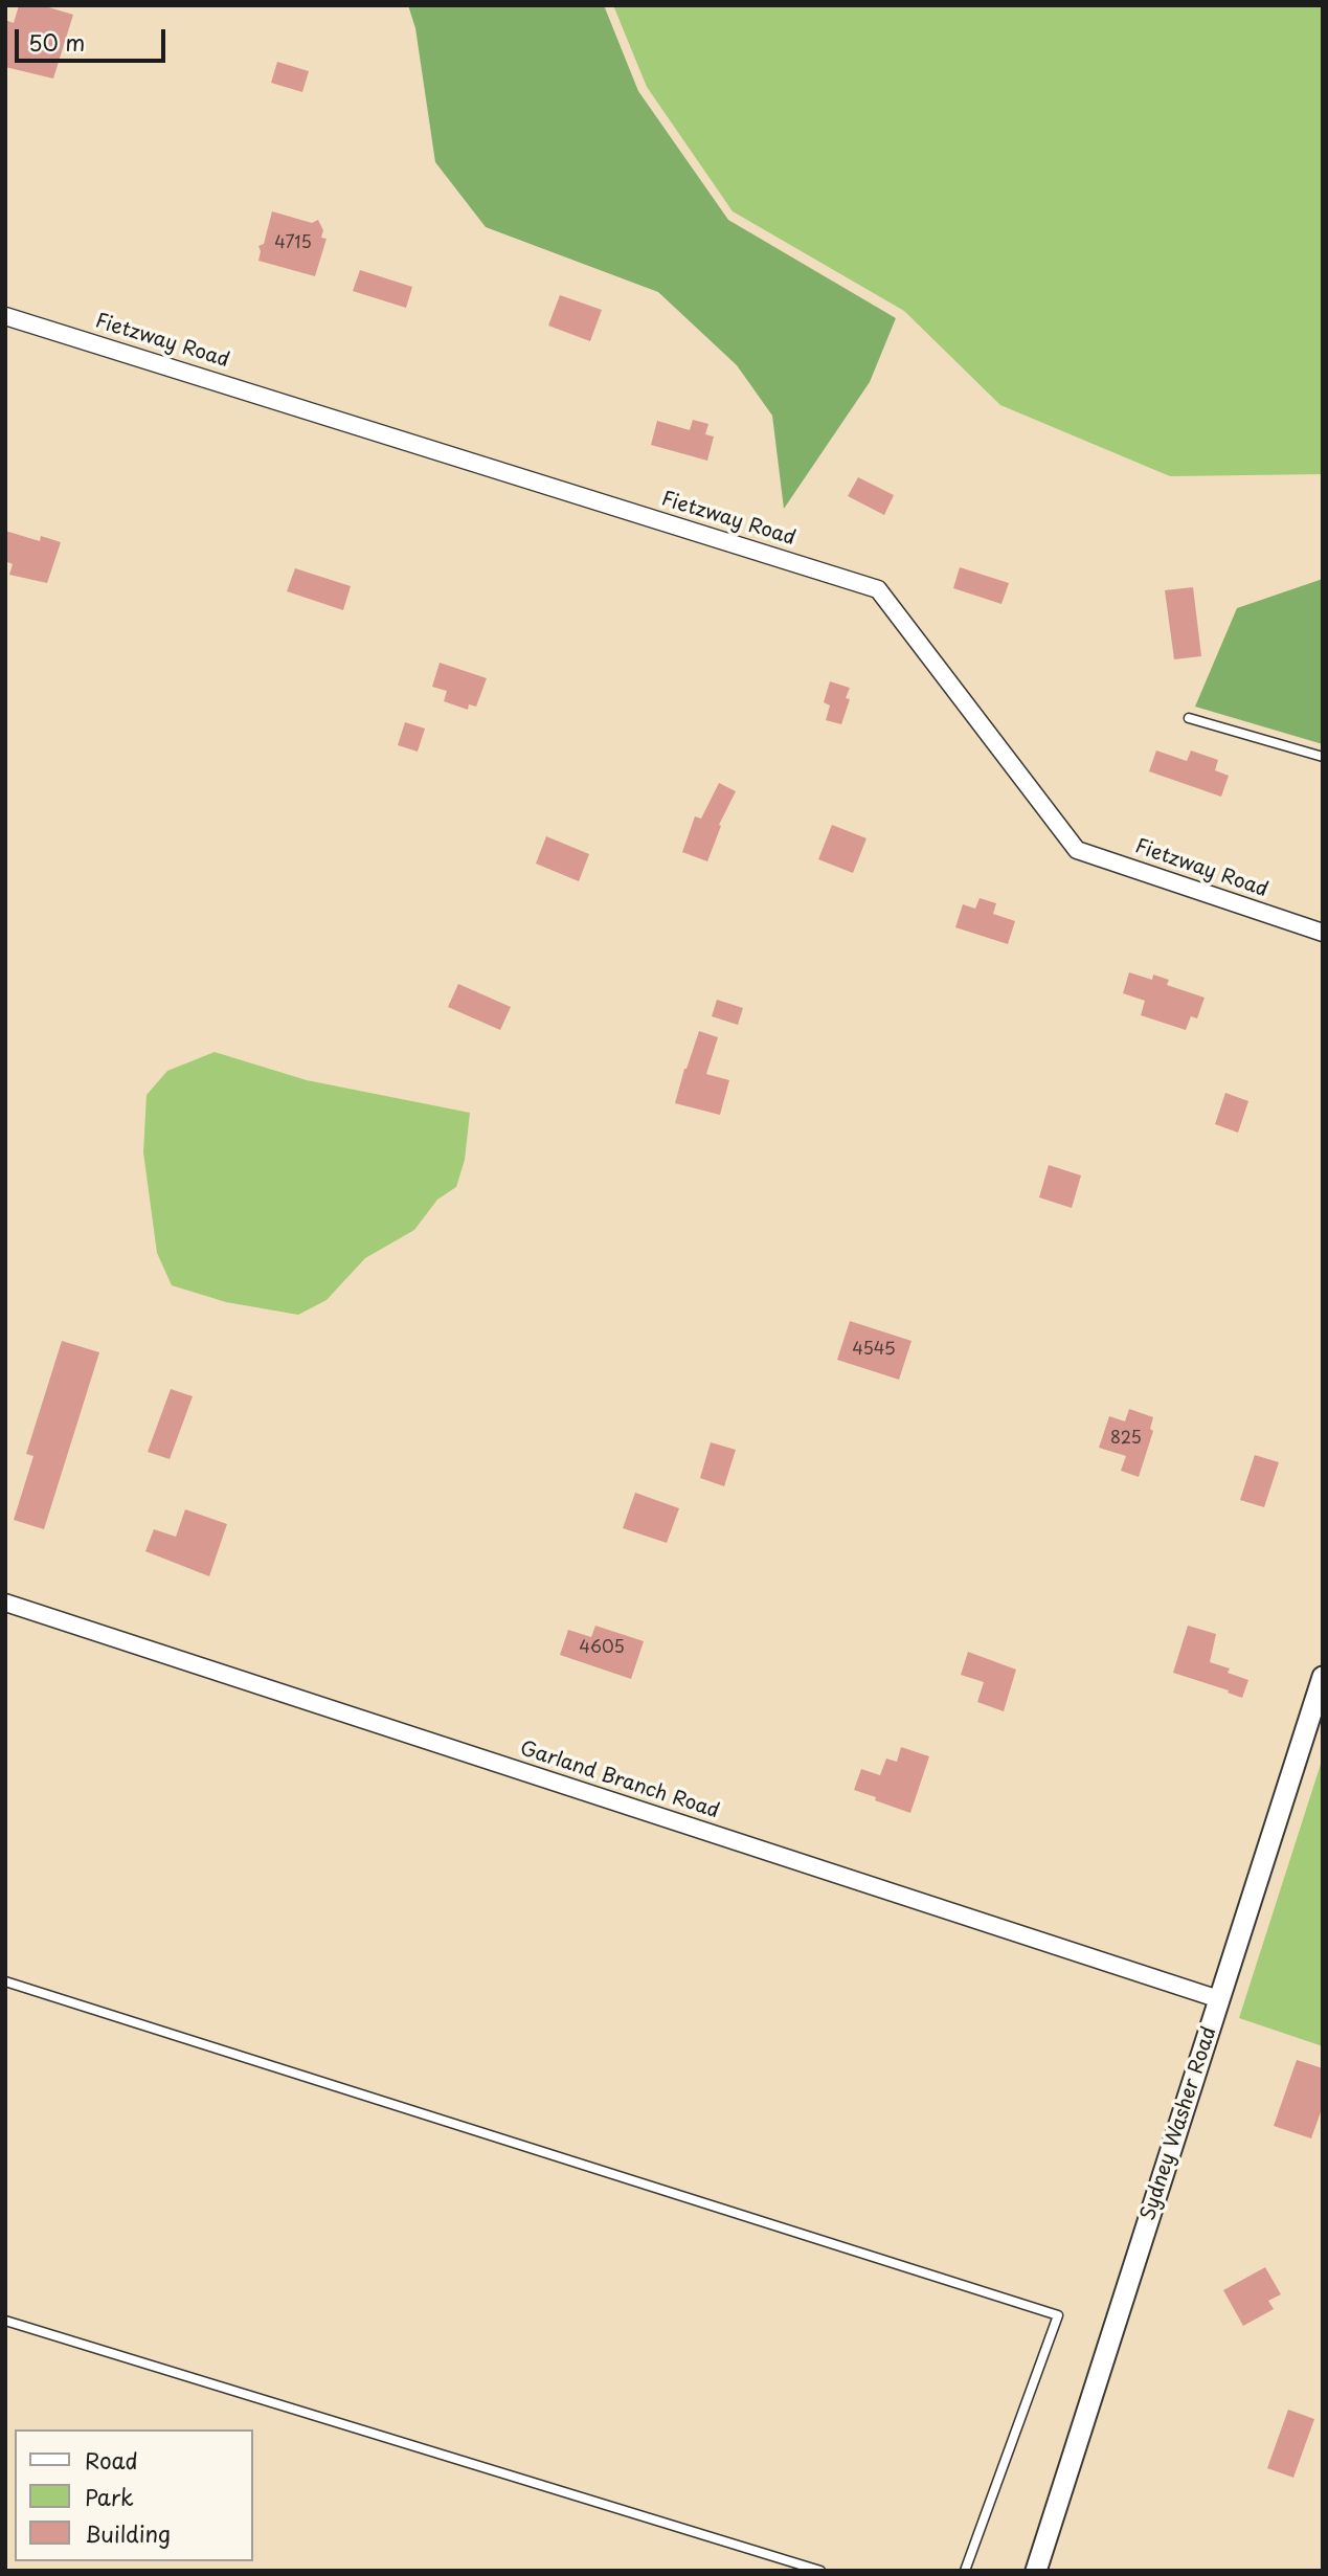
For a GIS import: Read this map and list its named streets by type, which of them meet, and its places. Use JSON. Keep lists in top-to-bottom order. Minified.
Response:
{"streets":{"street":["Fietzway Road","Garland Branch Road","Sydney Washer Road"]},"crossings":[["Garland Branch Road","Sydney Washer Road"]],"house_numbers":["4715","4545","825","4605"],"legend":["Road","Park","Building"],"scale_bar":"50 m"}
